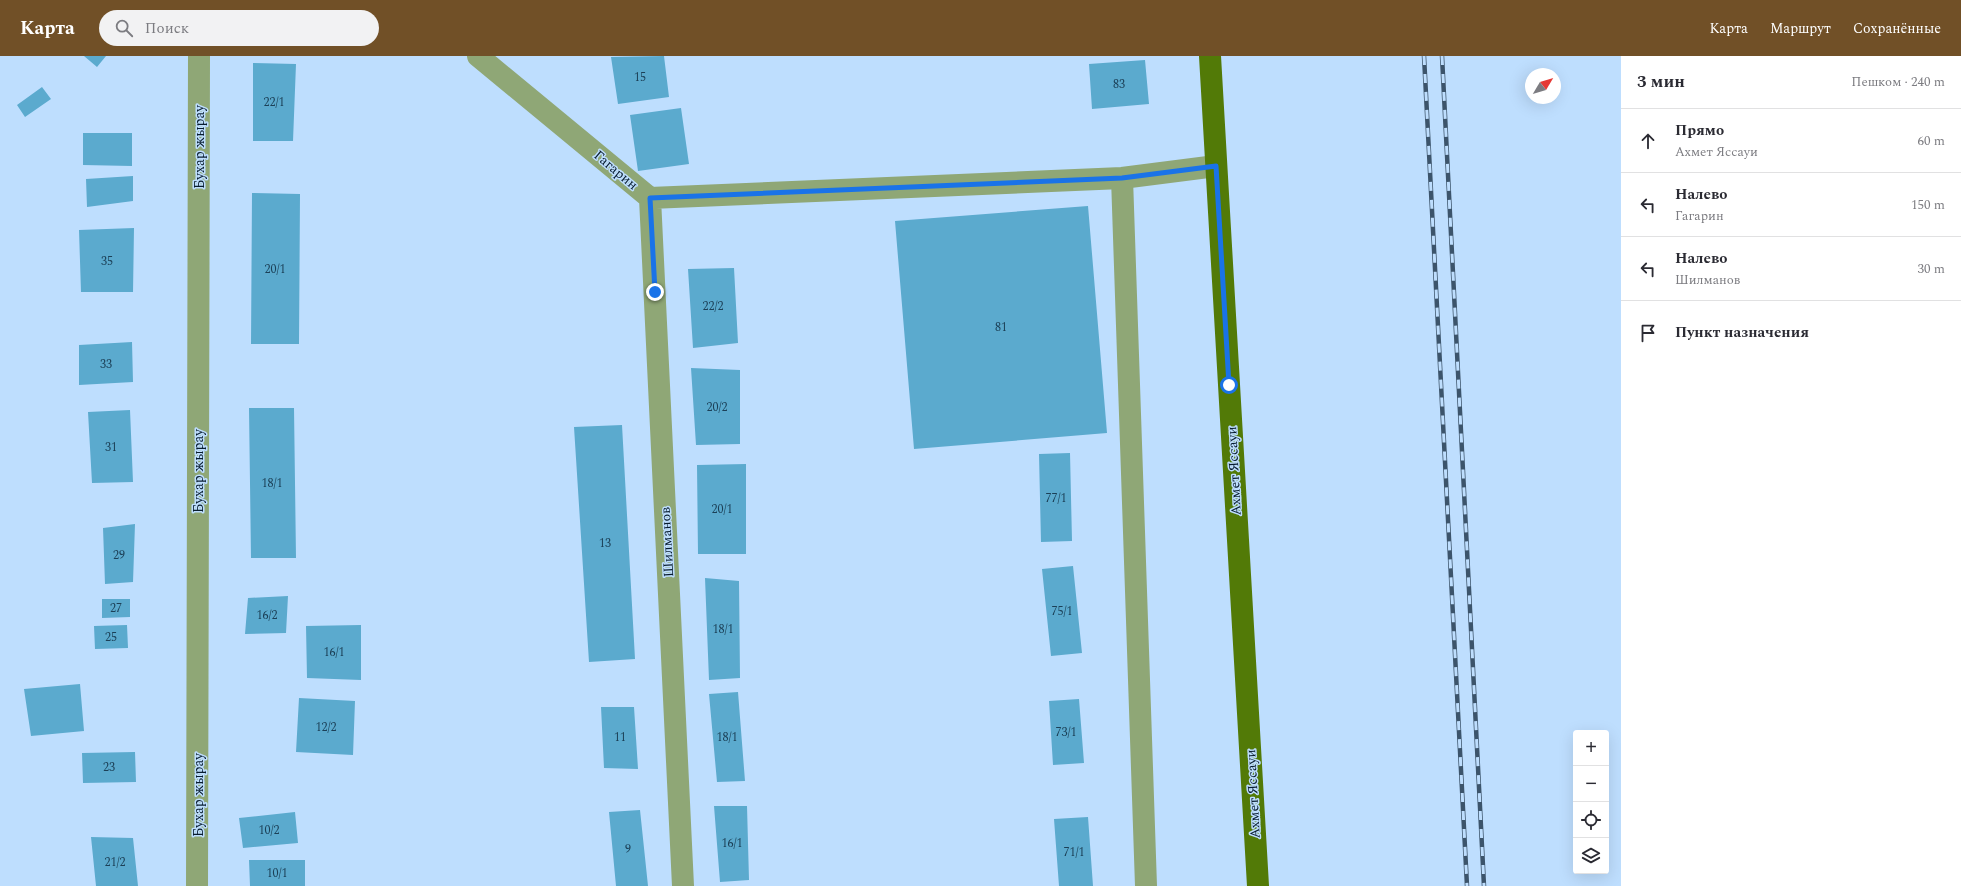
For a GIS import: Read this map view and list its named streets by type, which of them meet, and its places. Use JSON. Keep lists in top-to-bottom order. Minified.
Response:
{"streets":{"main road":["Ахмет Яссауи"],"street":["Бухар жырау","Гагарин","Шилманов"]},"crossings":[["Гагарин","Ахмет Яссауи"],["Гагарин","Шилманов"]],"house_numbers":["15","83","22/1","35","20/1","22/2","81","33","20/2","31","18/1","77/1","20/1","13","29","27","75/1","16/2","18/1","25","16/1","12/2","73/1","11","18/1","23","10/2","16/1","9","71/1","21/2","10/1"],"north":"top right","page":{"header":"Карта","search":"Поиск","nav":["Карта","Маршрут","Сохранённые"],"heading":["3 мин","Пешком · 240 m"],"list":[["Прямо","Ахмет Яссауи","60 m"],["Налево","Гагарин","150 m"],["Налево","Шилманов","30 m"],"Пункт назначения"],"map_buttons":["+","−"]}}
